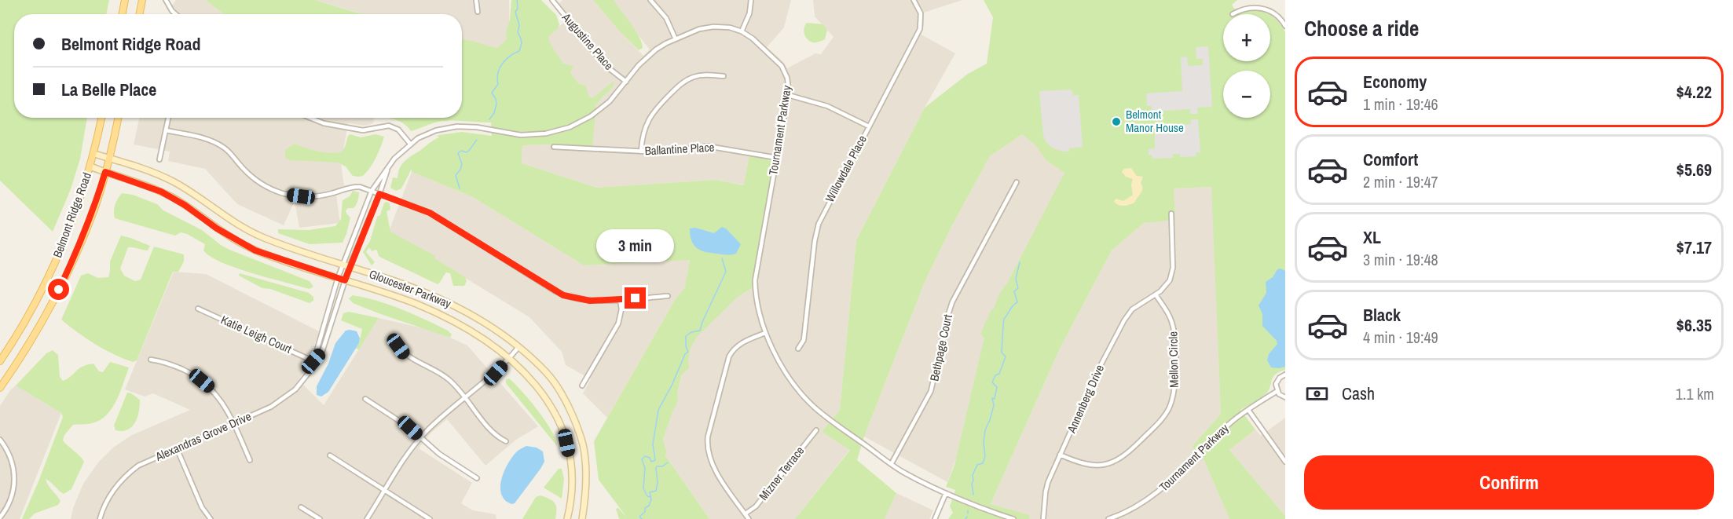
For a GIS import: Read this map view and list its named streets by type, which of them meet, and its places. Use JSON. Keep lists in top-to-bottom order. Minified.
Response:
{"streets":{"main road":["Belmont Ridge Road","Gloucester Parkway"],"street":["Augustine Place","Tournament Parkway","Ballantine Place","Willowdale Place","Katie Leigh Court","Bethpage Court","Mellon Circle","Annenberg Drive","Alexandras Grove Drive","Mizner Terrace"]},"crossings":[["Augustine Place","Tournament Parkway"],["Tournament Parkway","Ballantine Place"],["Tournament Parkway","Gloucester Parkway"],["Tournament Parkway","Bethpage Court"],["Tournament Parkway","Alexandras Grove Drive"],["Belmont Ridge Road","Gloucester Parkway"],["Gloucester Parkway","Alexandras Grove Drive"],["Katie Leigh Court","Alexandras Grove Drive"],["Mellon Circle","Annenberg Drive"]],"places":["Belmont Manor House"],"page":{"heading":"Choose a ride","map_buttons":["+","−"],"banner":["Belmont Ridge Road","La Belle Place"],"list":[{"name":"Economy","note":"1 min · 19:46","value":"$4.22"},{"name":"Comfort","note":"2 min · 19:47","value":"$5.69"},{"name":"XL","note":"3 min · 19:48","value":"$7.17"},{"name":"Black","note":"4 min · 19:49","value":"$6.35"}],"bubble":"3 min","pay":["Cash","1.1 km"],"buttons":"Confirm"}}
